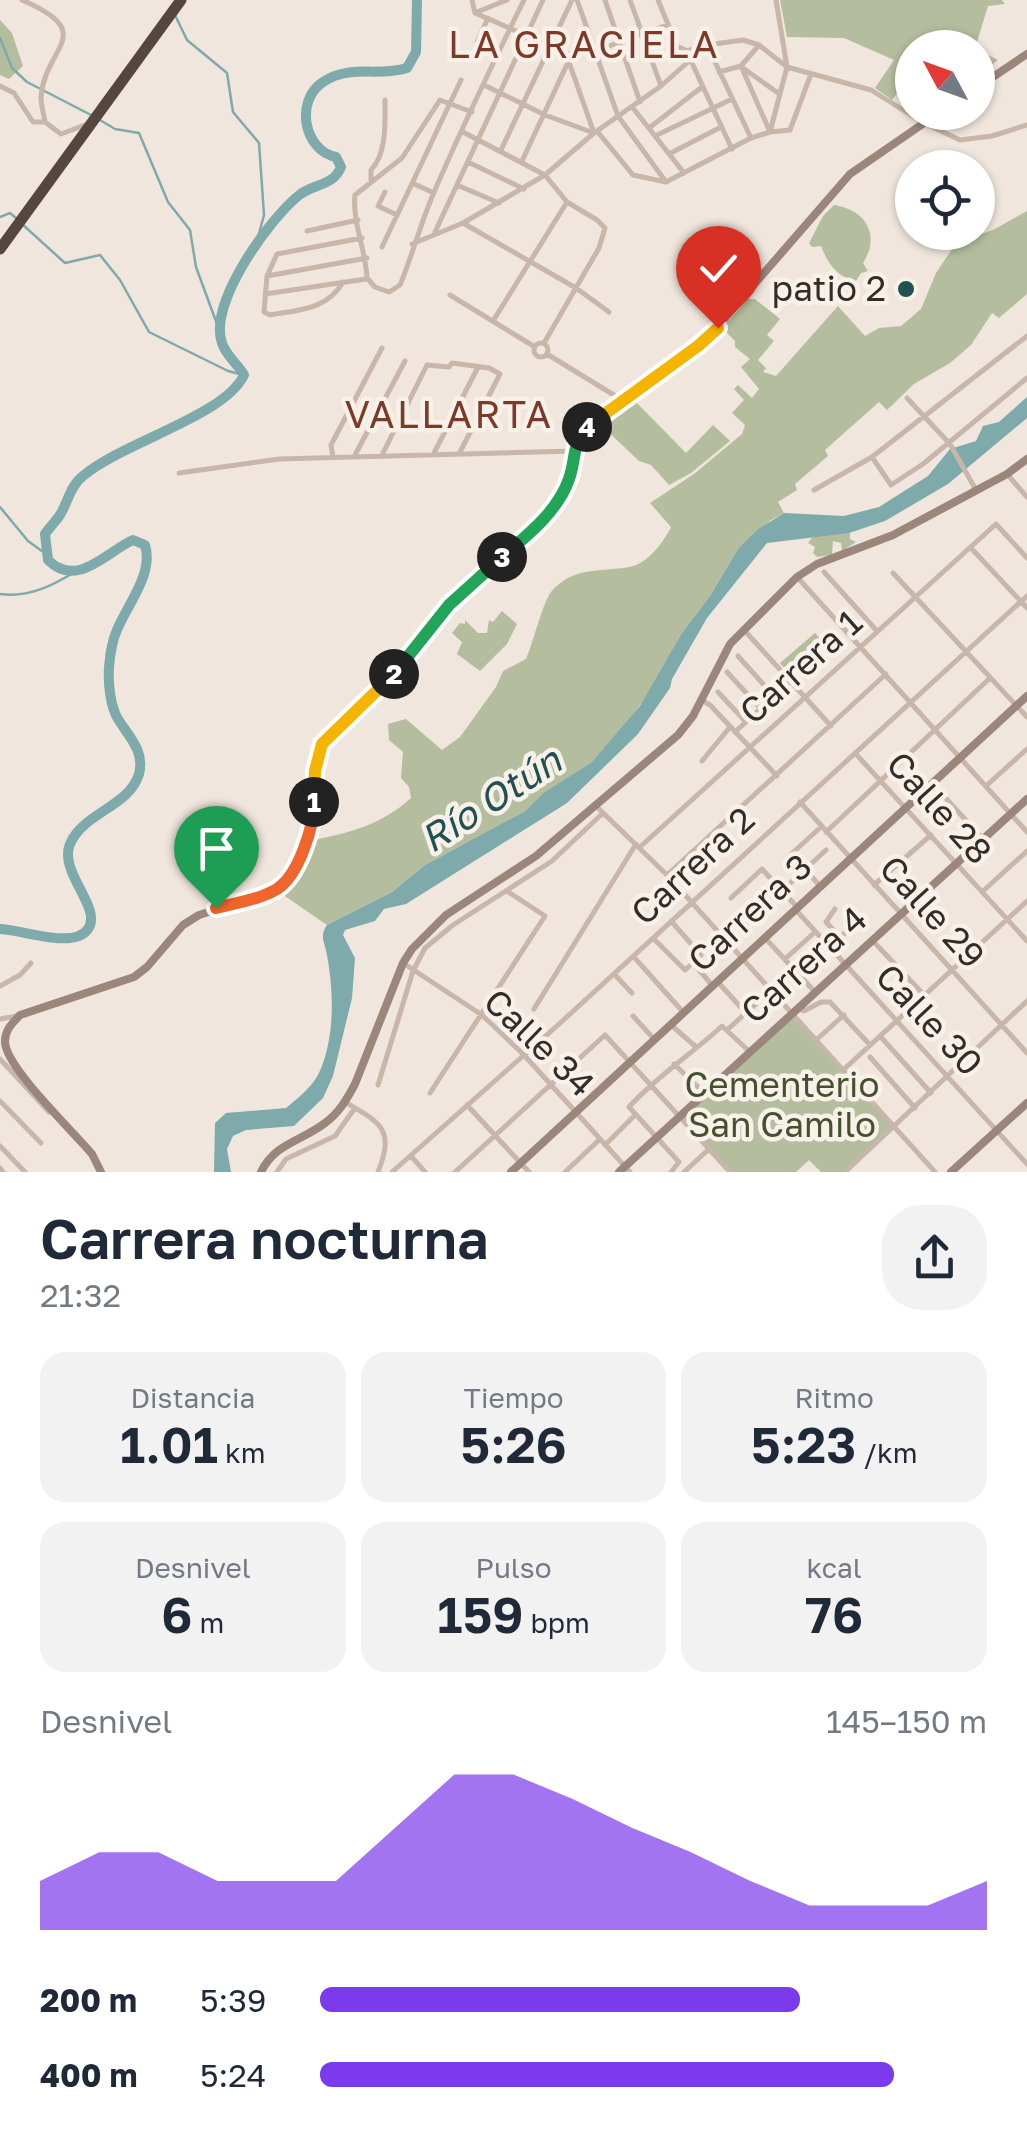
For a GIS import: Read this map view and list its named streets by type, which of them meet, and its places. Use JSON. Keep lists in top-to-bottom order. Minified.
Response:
{"streets":{"main road":["Carrera 3","Carrera 4"],"street":["Carrera 1","Calle 28","Carrera 2","Calle 29","Calle 30","Calle 34"]},"crossings":[["Calle 28","Carrera 2"],["Calle 28","Carrera 3"],["Calle 28","Carrera 4"],["Carrera 2","Calle 29"],["Carrera 2","Calle 34"],["Calle 29","Carrera 3"],["Calle 29","Carrera 4"],["Carrera 3","Calle 30"],["Carrera 3","Calle 34"],["Carrera 4","Calle 30"],["Carrera 4","Calle 34"]],"districts":["LA GRACIELA","VALLARTA"],"water":["Río Otún"],"parks":["Cementerio San Camilo"],"places":["patio 2"],"north":"top left","page":{"pins":["4","3","2","1"],"heading":["Carrera nocturna","21:32"],"stats":[["Distancia","1.01 km"],["Tiempo","5:26"],["Ritmo","5:23 /km"],["Desnivel","6 m"],["Pulso","159 bpm"],["kcal","76"]],"chart":["Desnivel","145–150 m"],"list":[{"name":"200 m","note":"5:39"},{"name":"400 m","note":"5:24"}]}}
